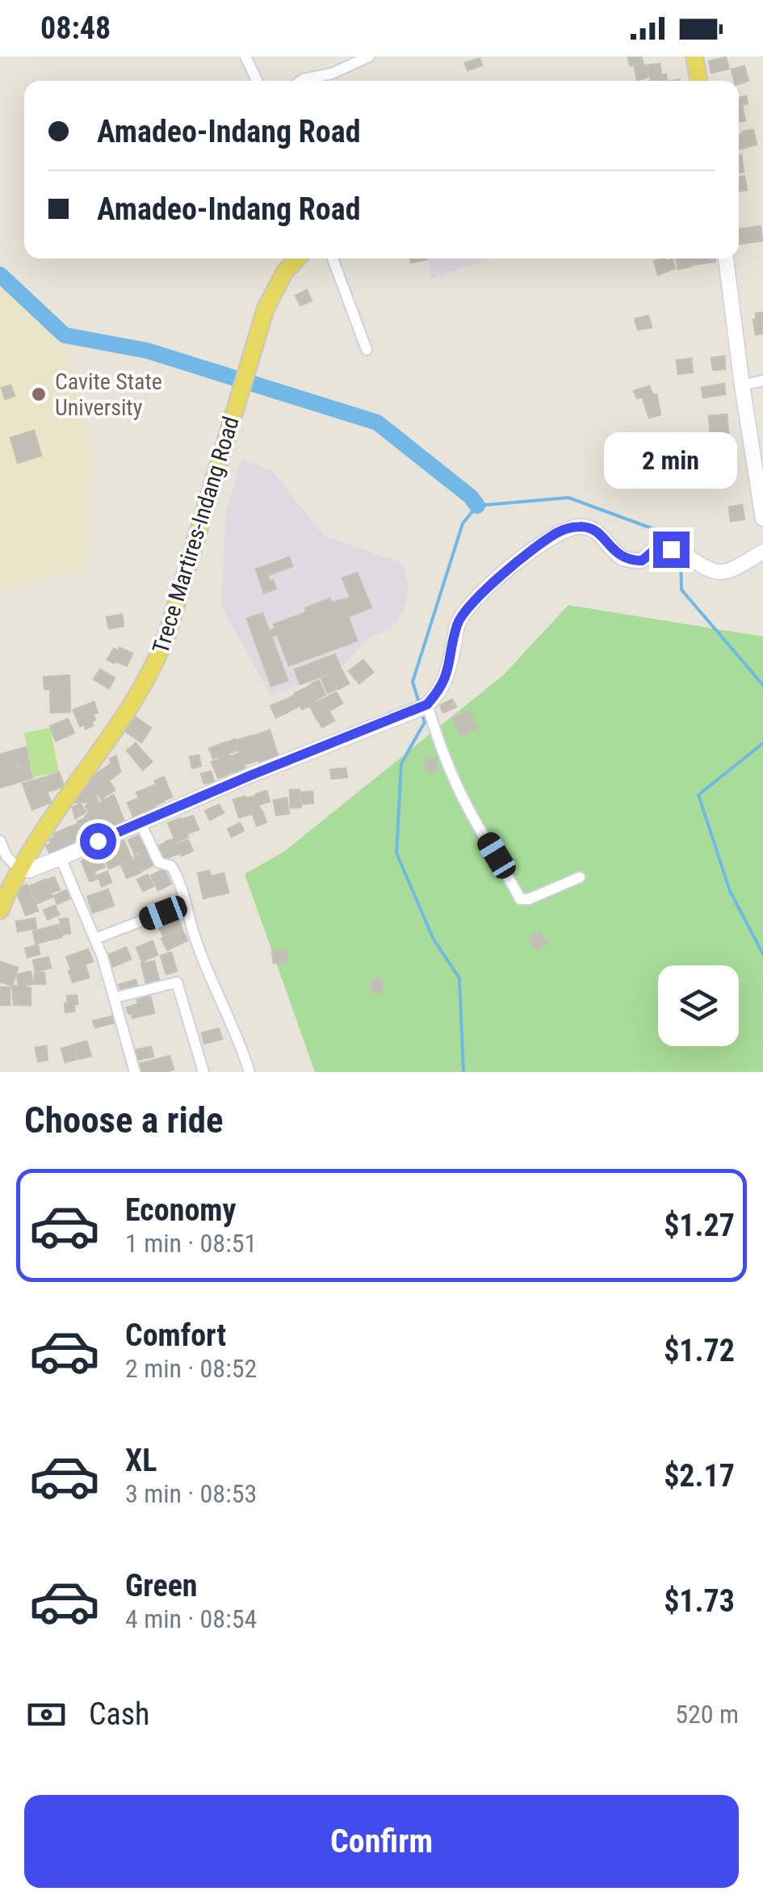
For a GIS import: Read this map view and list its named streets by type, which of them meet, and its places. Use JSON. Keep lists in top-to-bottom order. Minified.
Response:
{"streets":{"main road":["Trece Martires-Indang Road"]},"places":["Cavite State University"],"page":{"status":"08:48","banner":["Amadeo-Indang Road","Amadeo-Indang Road"],"bubble":"2 min","heading":"Choose a ride","list":[{"name":"Economy","note":"1 min · 08:51","value":"$1.27"},{"name":"Comfort","note":"2 min · 08:52","value":"$1.72"},{"name":"XL","note":"3 min · 08:53","value":"$2.17"},{"name":"Green","note":"4 min · 08:54","value":"$1.73"}],"pay":["Cash","520 m"],"buttons":"Confirm"}}
